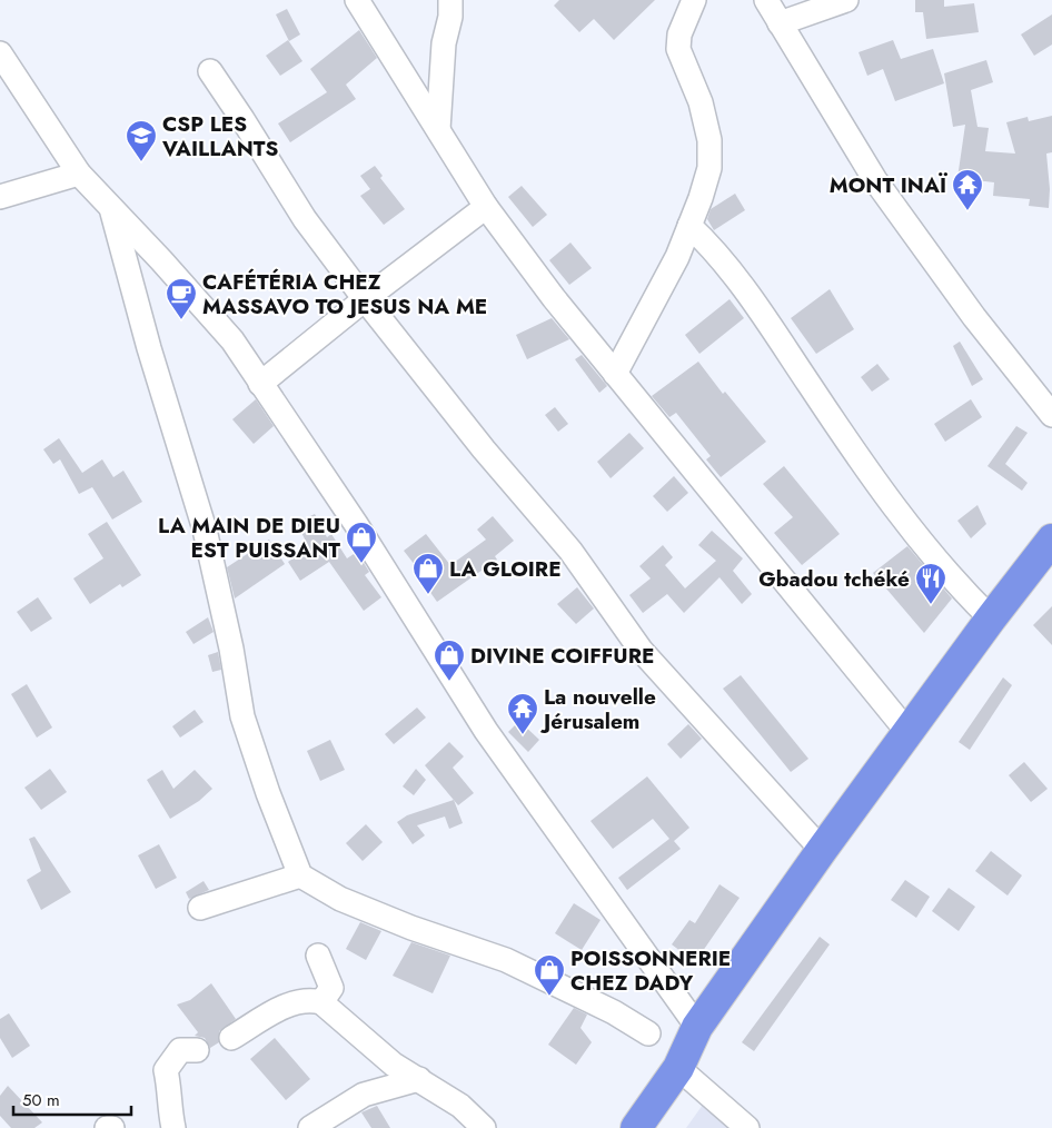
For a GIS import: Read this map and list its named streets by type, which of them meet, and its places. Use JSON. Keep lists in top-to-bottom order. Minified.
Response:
{"places":{"school or university":["CSP LES VAILLANTS"],"temple":["MONT INAÏ","La nouvelle Jérusalem"],"cafe":["CAFÉTÉRIA CHEZ MASSAVO TO JESUS NA ME"],"shop":["LA MAIN DE DIEU EST PUISSANT","LA GLOIRE","DIVINE COIFFURE","POISSONNERIE CHEZ DADY"],"restaurant":["Gbadou tchéké"]},"scale_bar":"50 m"}
